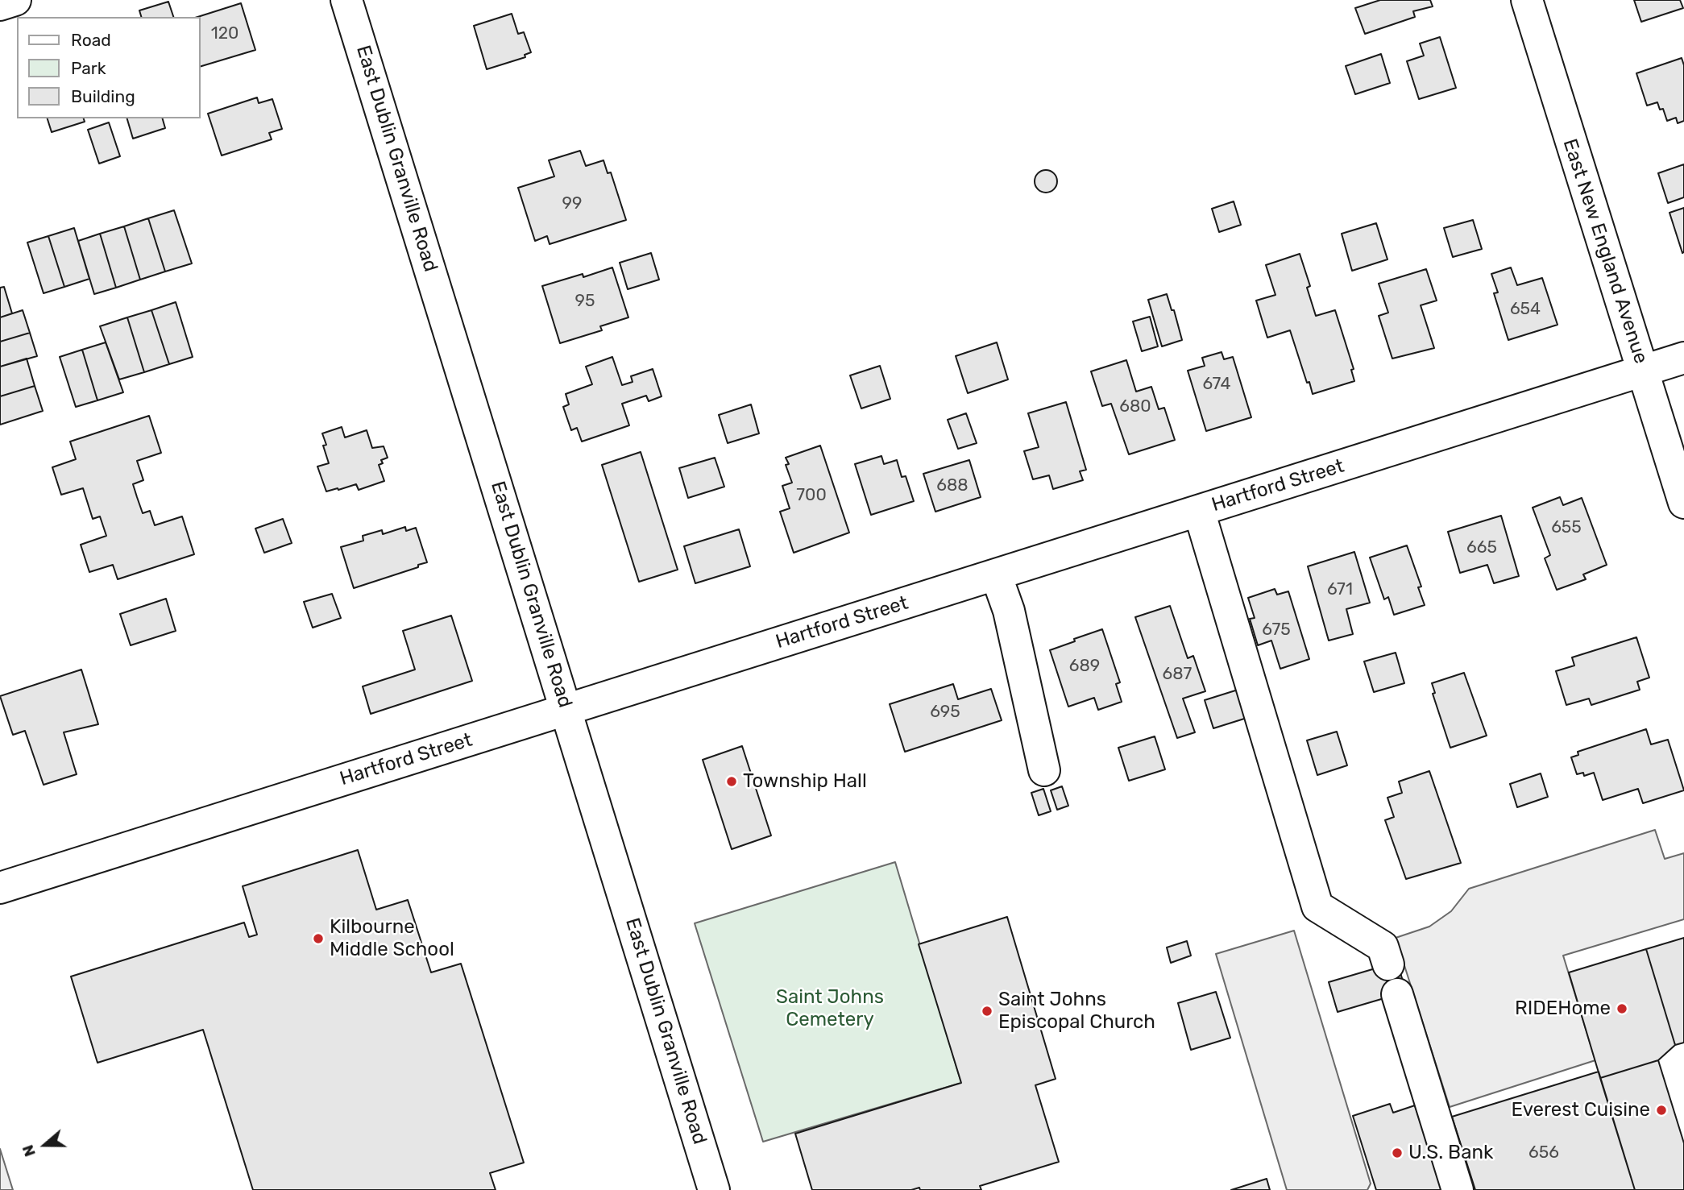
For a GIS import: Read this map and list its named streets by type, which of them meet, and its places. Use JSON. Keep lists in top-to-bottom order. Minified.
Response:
{"streets":{"street":["East Dublin Granville Road","East New England Avenue","Hartford Street"]},"crossings":[["East Dublin Granville Road","Hartford Street"],["East New England Avenue","Hartford Street"]],"parks":["Saint Johns Cemetery"],"places":["Township Hall","Kilbourne Middle School","RIDEHome","Saint Johns Episcopal Church","Everest Cuisine","U.S. Bank"],"house_numbers":["120","99","95","654","674","680","688","700","655","665","671","675","689","687","695","656"],"legend":["Road","Park","Building"],"north":"left"}
